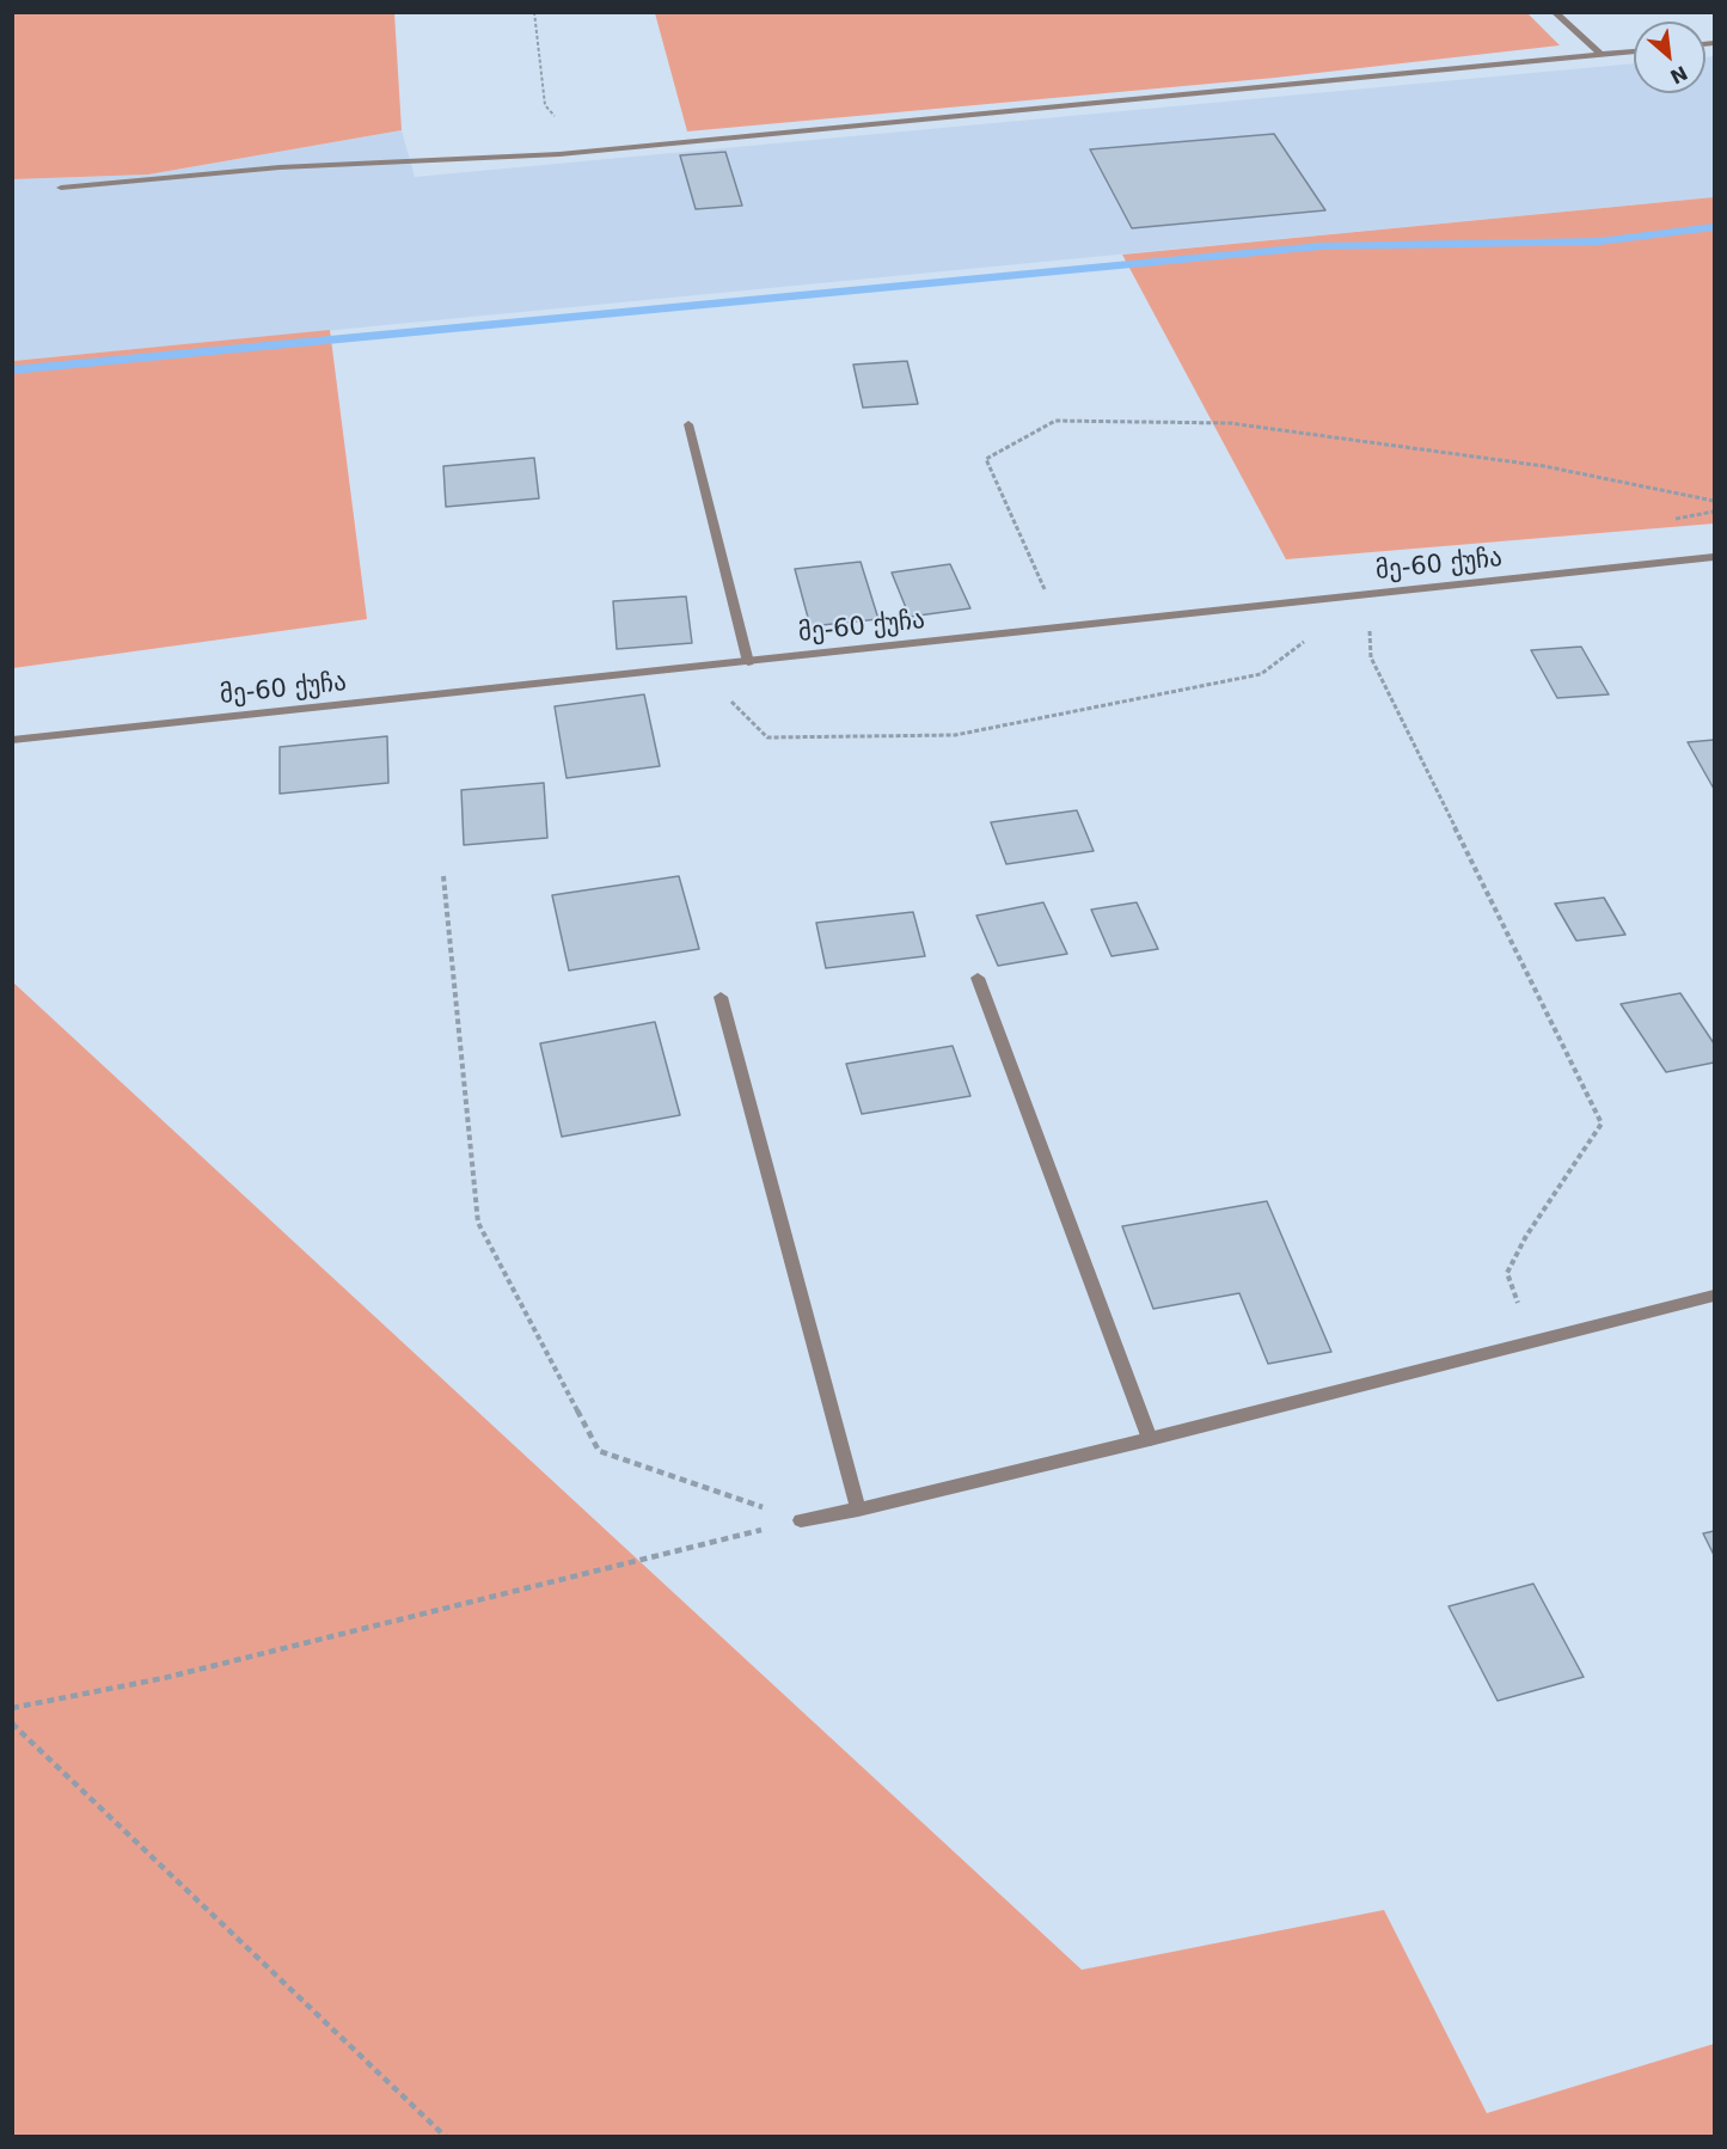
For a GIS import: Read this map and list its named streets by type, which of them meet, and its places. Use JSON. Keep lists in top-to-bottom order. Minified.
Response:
{"streets":{"street":["მე-60 ქუჩა"]},"north":"bottom right"}
